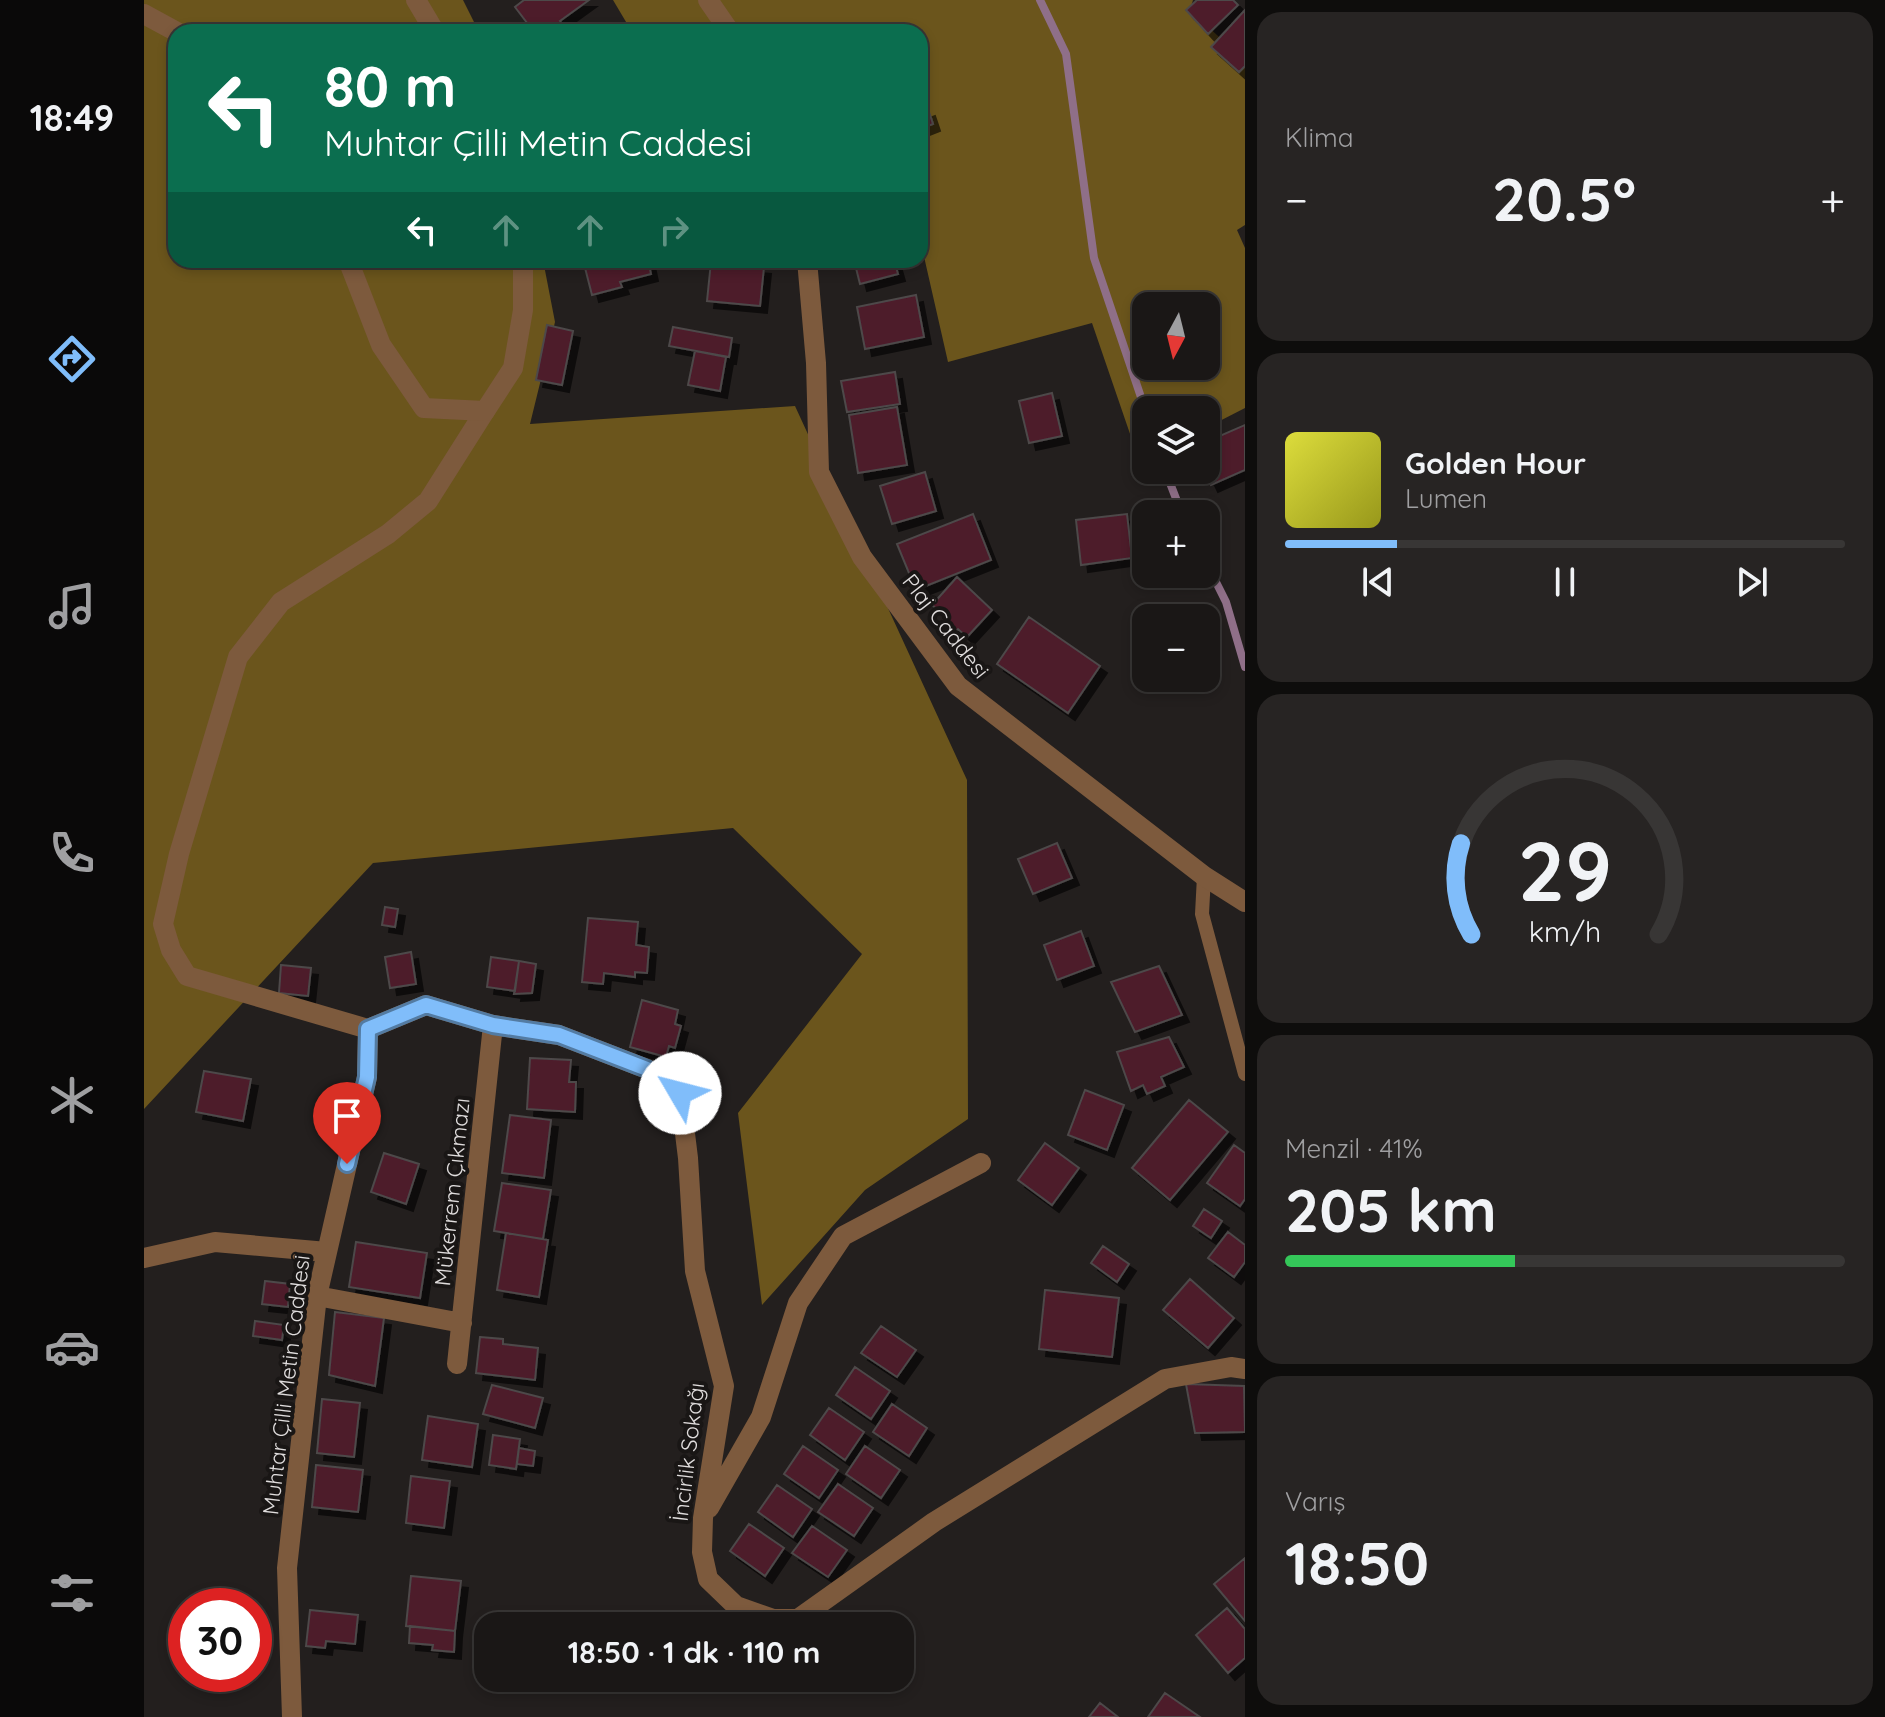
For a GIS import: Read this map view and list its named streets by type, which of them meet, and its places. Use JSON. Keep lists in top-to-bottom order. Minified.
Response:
{"streets":{"street":["Plaj Caddesi","Mükerrem Çıkmazı","Muhtar Çilli Metin Caddesi","İncirlik Sokağı"]},"crossings":[["Mükerrem Çıkmazı","İncirlik Sokağı"],["Muhtar Çilli Metin Caddesi","İncirlik Sokağı"]],"north":"bottom","page":{"tabs":"18:49","tile":["Klima",["Menzil · 41%","205 km"],["Varış","18:50"]],"turn":["80 m","Muhtar Çilli Metin Caddesi"],"heat":["−","20.5°","+"],"map_buttons":["+","−"],"song":["Golden Hour","Lumen"],"limit":"30","trip":"18:50 · 1 dk · 110 m","gauge":["29","km/h"]}}
